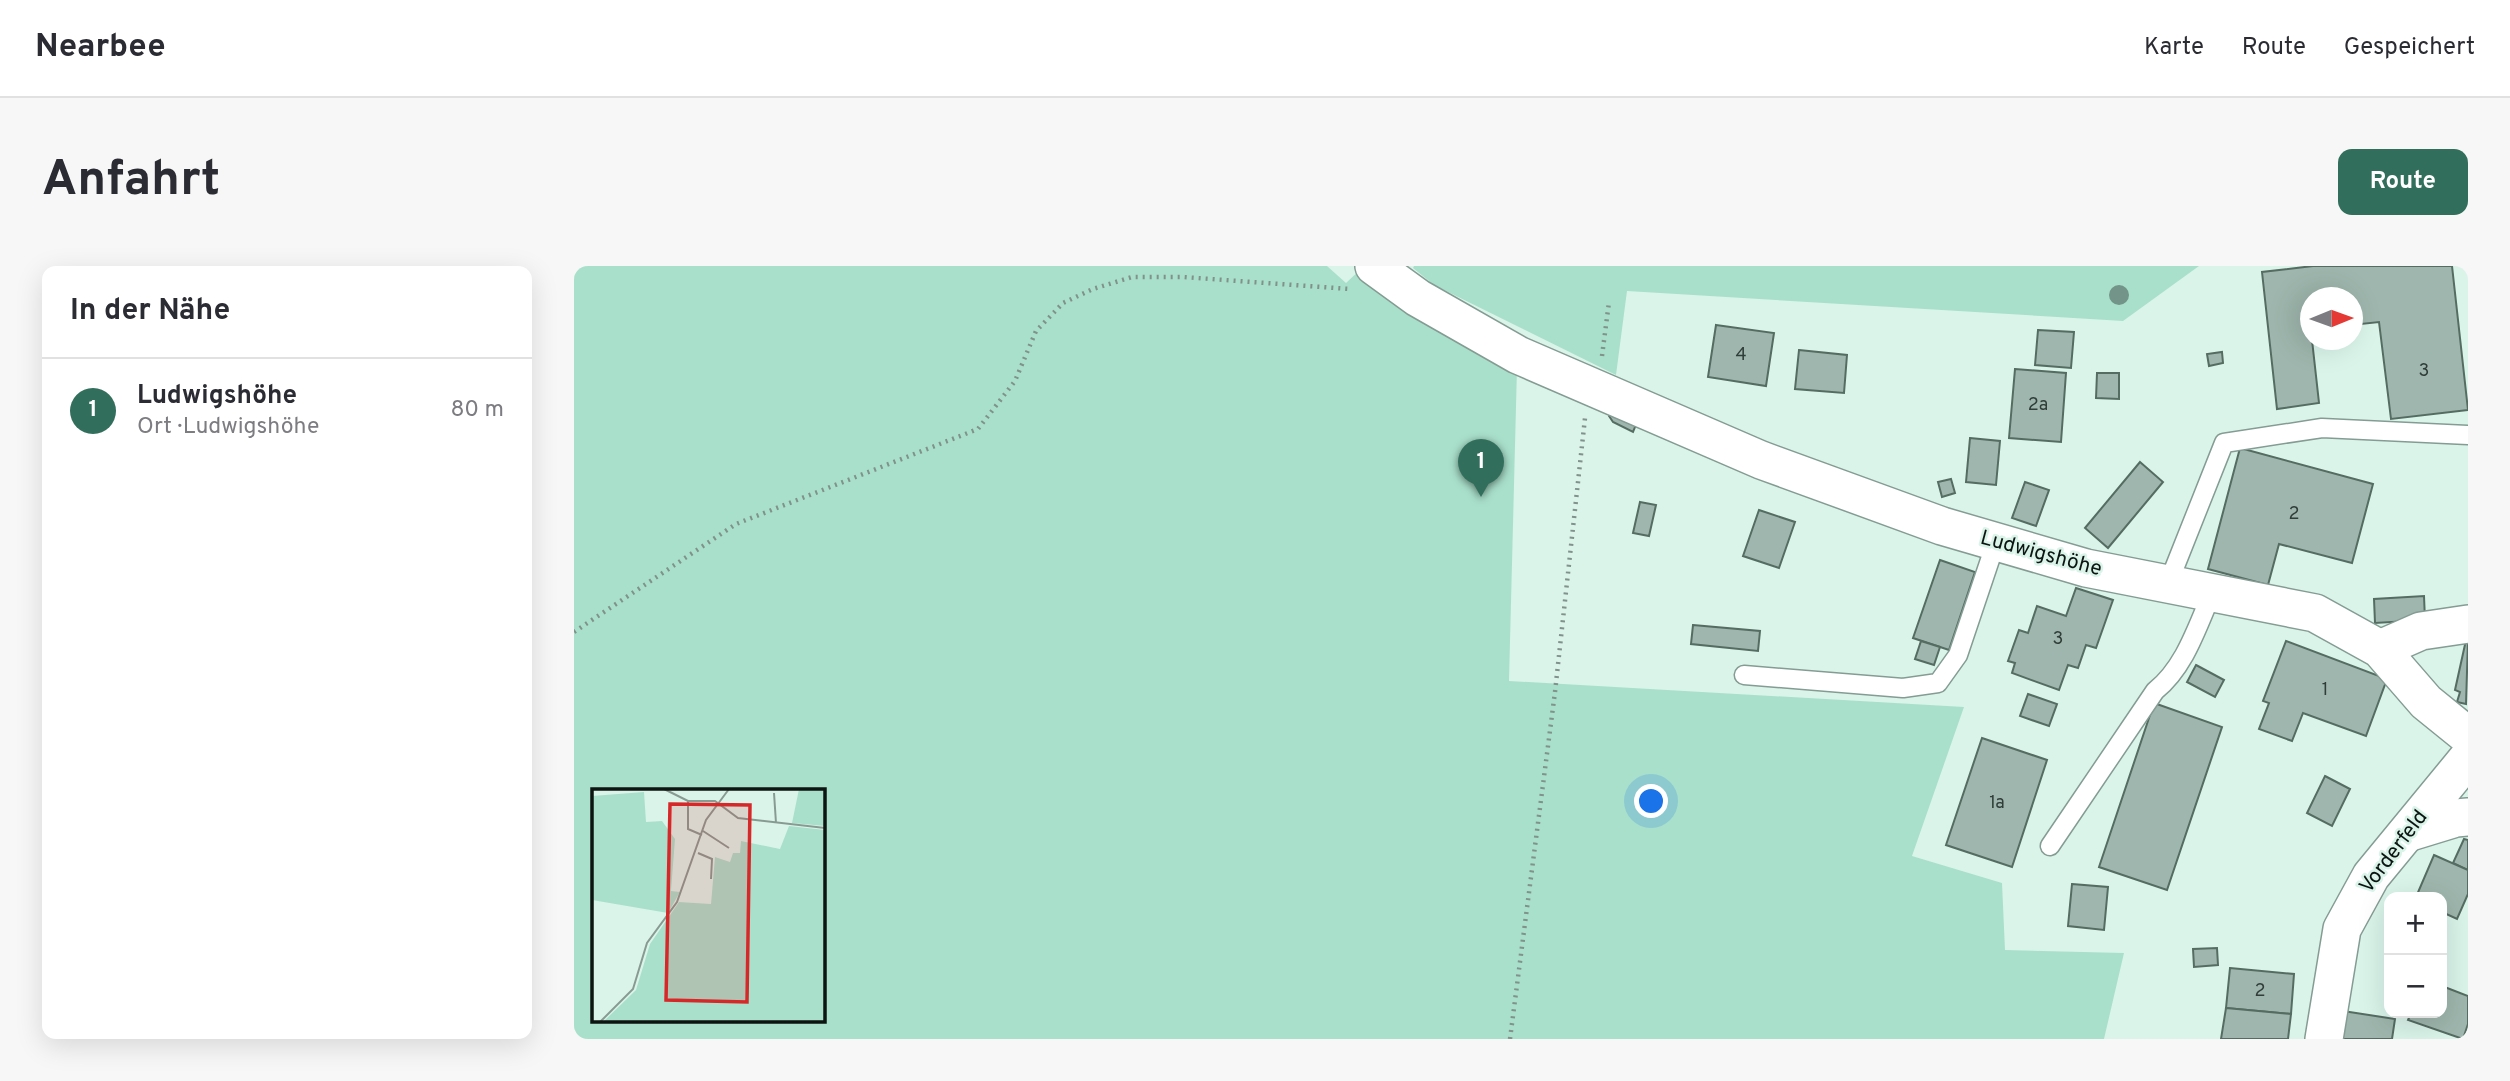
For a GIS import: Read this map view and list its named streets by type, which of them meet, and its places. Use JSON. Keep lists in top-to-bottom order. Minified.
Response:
{"streets":{"street":["Ludwigshöhe","Vorderfeld"]},"house_numbers":["4","3","2a","2","3","1","1a","2"],"north":"right","page":{"header":"Nearbee","nav":["Karte","Route","Gespeichert"],"buttons":"Route","title":"Anfahrt","heading":"In der Nähe","list":[{"mark":"1","name":"Ludwigshöhe","note":"Ort · Ludwigshöhe","value":"80 m"}],"pins":"1","map_buttons":["+","−"]}}
